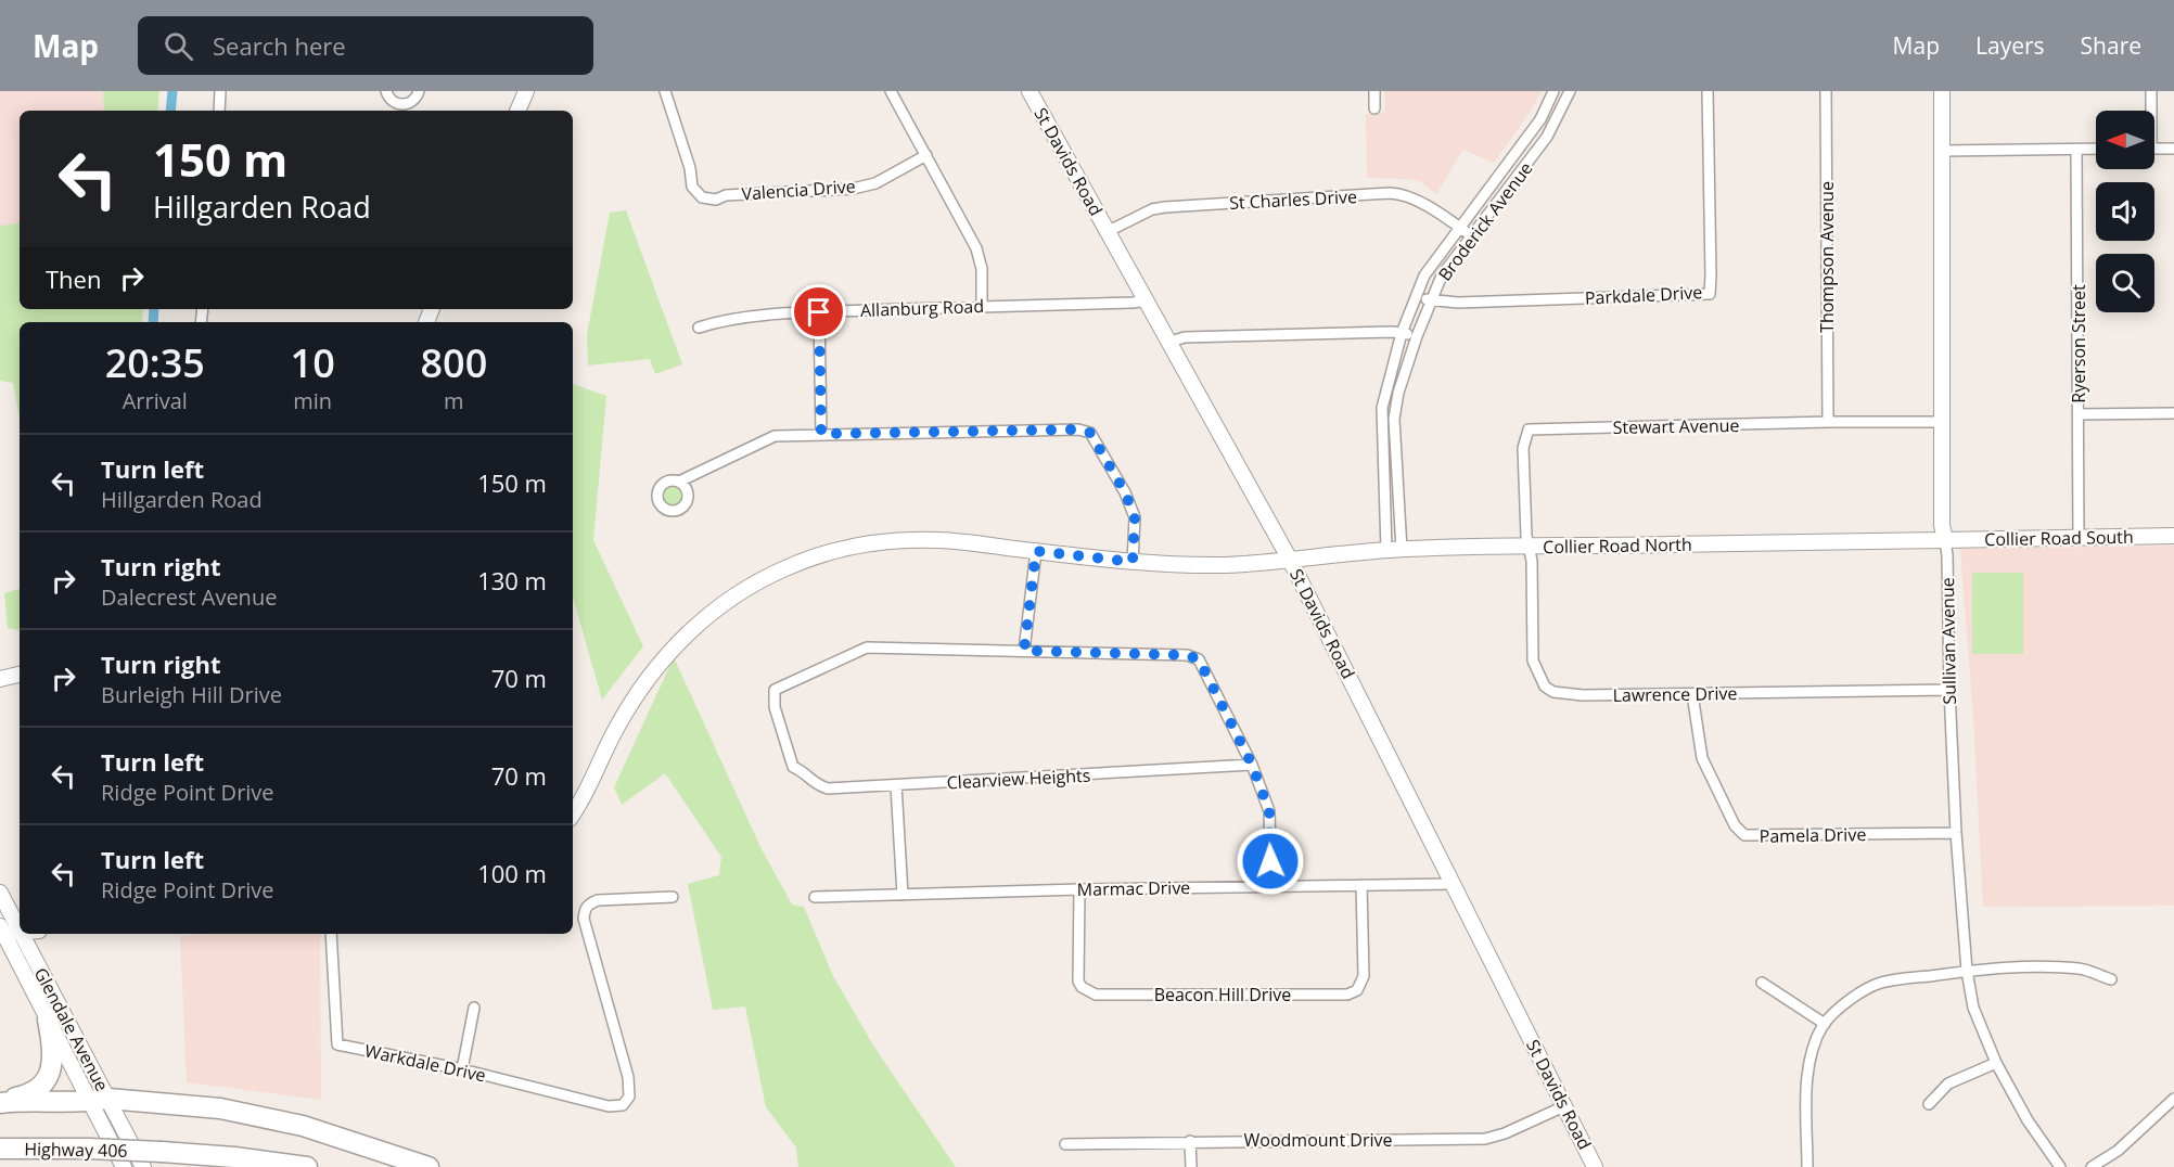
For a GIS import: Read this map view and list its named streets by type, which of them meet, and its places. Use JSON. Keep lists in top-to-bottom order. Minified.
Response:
{"streets":{"highway":["Highway 406"],"main road":["St Davids Road","Collier Road South","Collier Road North","Sullivan Avenue","Glendale Avenue"],"street":["Valencia Drive","St Charles Drive","Broderick Avenue","Thompson Avenue","Parkdale Drive","Allanburg Road","Ryerson Street","Stewart Avenue","Lawrence Drive","Clearview Heights","Pamela Drive","Marmac Drive","Beacon Hill Drive","Warkdale Drive","Woodmount Drive"]},"crossings":[["St Davids Road","St Charles Drive"],["St Davids Road","Allanburg Road"],["St Davids Road","Collier Road North"],["St Davids Road","Marmac Drive"],["St Davids Road","Woodmount Drive"],["St Charles Drive","Broderick Avenue"],["Broderick Avenue","Parkdale Drive"],["Broderick Avenue","Collier Road North"],["Thompson Avenue","Stewart Avenue"],["Ryerson Street","Collier Road South"],["Stewart Avenue","Collier Road North"],["Stewart Avenue","Sullivan Avenue"],["Stewart Avenue","Lawrence Drive"],["Collier Road South","Collier Road North"],["Collier Road South","Sullivan Avenue"],["Collier Road North","Sullivan Avenue"],["Collier Road North","Lawrence Drive"],["Sullivan Avenue","Lawrence Drive"],["Sullivan Avenue","Pamela Drive"],["Lawrence Drive","Pamela Drive"],["Marmac Drive","Beacon Hill Drive"]],"north":"left","page":{"header":"Map","search":"Search here","nav":["Map","Layers","Share"],"turn":["150 m","Hillgarden Road"],"then":"Then","eta":["20:35","Arrival","10","min","800","m"],"list":[{"name":"Turn left","note":"Hillgarden Road","value":"150 m"},{"name":"Turn right","note":"Dalecrest Avenue","value":"130 m"},{"name":"Turn right","note":"Burleigh Hill Drive","value":"70 m"},{"name":"Turn left","note":"Ridge Point Drive","value":"70 m"},{"name":"Turn left","note":"Ridge Point Drive","value":"100 m"}]}}
